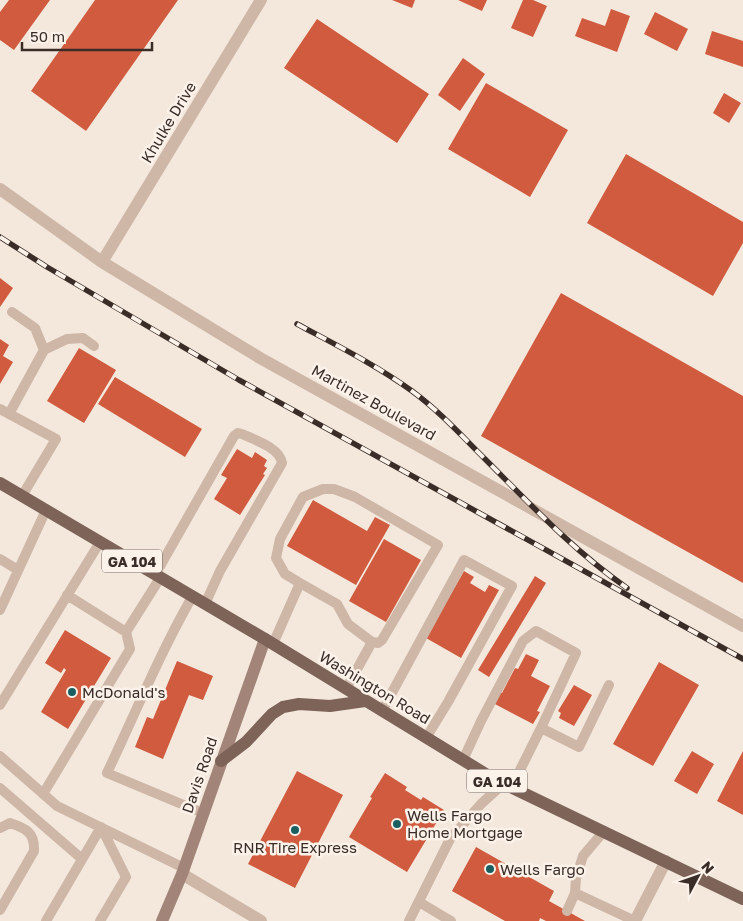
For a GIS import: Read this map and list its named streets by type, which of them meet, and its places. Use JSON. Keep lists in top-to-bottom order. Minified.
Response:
{"streets":{"main road":["GA 104","Washington Road","Davis Road"],"street":["Khulke Drive","Martinez Boulevard"]},"crossings":[["Khulke Drive","Martinez Boulevard"],["Washington Road","Davis Road"]],"places":["McDonald's","Wells Fargo Home Mortgage","RNR Tire Express","Wells Fargo"],"scale_bar":"50 m","north":"top right"}
